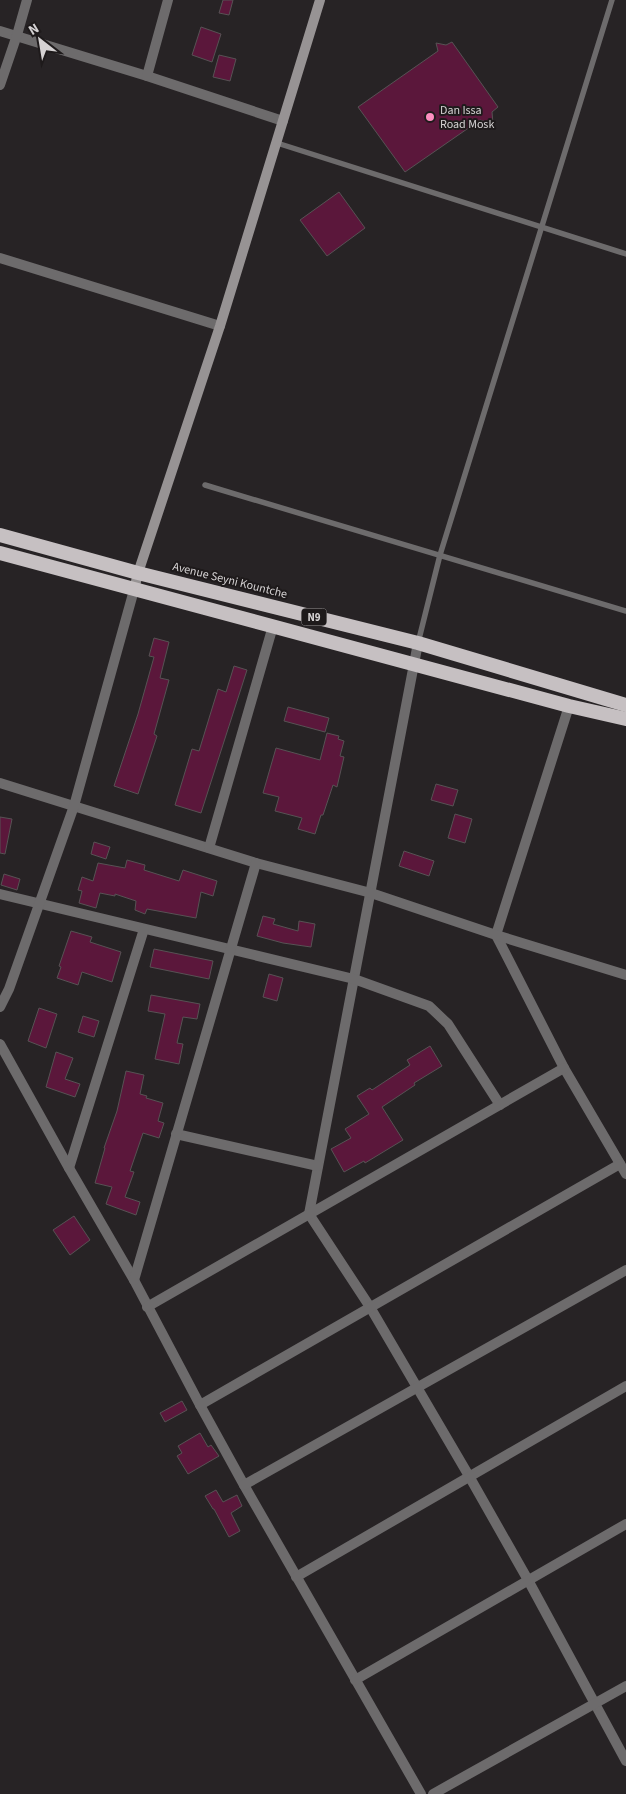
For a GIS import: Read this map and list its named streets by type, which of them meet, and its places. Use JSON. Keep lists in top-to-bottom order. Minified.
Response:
{"streets":{"highway":["Avenue Seyni Kountche","N9"]},"places":["Dan Issa Road Mosk"],"north":"top left"}
